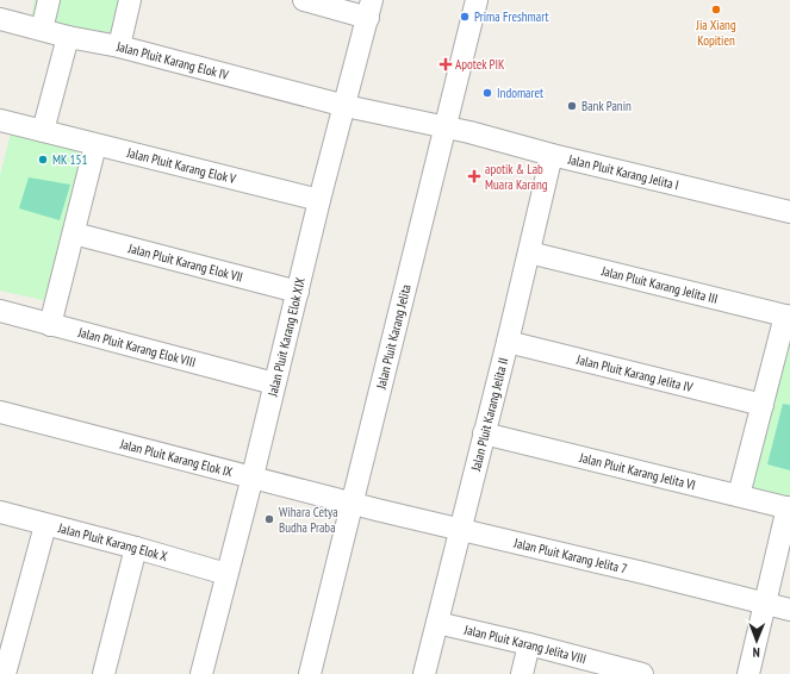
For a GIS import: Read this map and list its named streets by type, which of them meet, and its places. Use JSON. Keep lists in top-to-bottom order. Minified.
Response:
{"streets":{"street":["Jalan Pluit Karang Elok IV","Jalan Pluit Karang Elok V","Jalan Pluit Karang Jelita I","Jalan Pluit Karang Elok VII","Jalan Pluit Karang Jelita III","Jalan Pluit Karang Elok XIX","Jalan Pluit Karang Jelita","Jalan Pluit Karang Elok VIII","Jalan Pluit Karang Jelita IV","Jalan Pluit Karang Jelita II","Jalan Pluit Karang Elok IX","Jalan Pluit Karang Jelita VI","Jalan Pluit Karang Elok X","Jalan Pluit Karang Jelita 7","Jalan Pluit Karang Jelita VIII"]},"crossings":[["Jalan Pluit Karang Elok IV","Jalan Pluit Karang Jelita I"],["Jalan Pluit Karang Elok IV","Jalan Pluit Karang Elok XIX"],["Jalan Pluit Karang Elok V","Jalan Pluit Karang Elok XIX"],["Jalan Pluit Karang Jelita I","Jalan Pluit Karang Elok XIX"],["Jalan Pluit Karang Jelita I","Jalan Pluit Karang Jelita"],["Jalan Pluit Karang Jelita I","Jalan Pluit Karang Jelita II"],["Jalan Pluit Karang Elok VII","Jalan Pluit Karang Elok XIX"],["Jalan Pluit Karang Jelita III","Jalan Pluit Karang Jelita II"],["Jalan Pluit Karang Elok XIX","Jalan Pluit Karang Elok VIII"],["Jalan Pluit Karang Elok XIX","Jalan Pluit Karang Elok IX"],["Jalan Pluit Karang Elok XIX","Jalan Pluit Karang Elok X"],["Jalan Pluit Karang Jelita","Jalan Pluit Karang Elok IX"],["Jalan Pluit Karang Jelita","Jalan Pluit Karang Jelita 7"],["Jalan Pluit Karang Jelita IV","Jalan Pluit Karang Jelita II"],["Jalan Pluit Karang Jelita II","Jalan Pluit Karang Jelita VI"],["Jalan Pluit Karang Jelita II","Jalan Pluit Karang Jelita 7"],["Jalan Pluit Karang Jelita II","Jalan Pluit Karang Jelita VIII"],["Jalan Pluit Karang Elok IX","Jalan Pluit Karang Jelita 7"]],"places":{"other":["Jia Xiang Kopitien","Prima Freshmart","Indomaret","Bank Panin","MK 151","Wihara Cetya Budha Praba"],"health":["Apotek PIK","apotik & Lab Muara Karang"]},"north":"bottom"}
